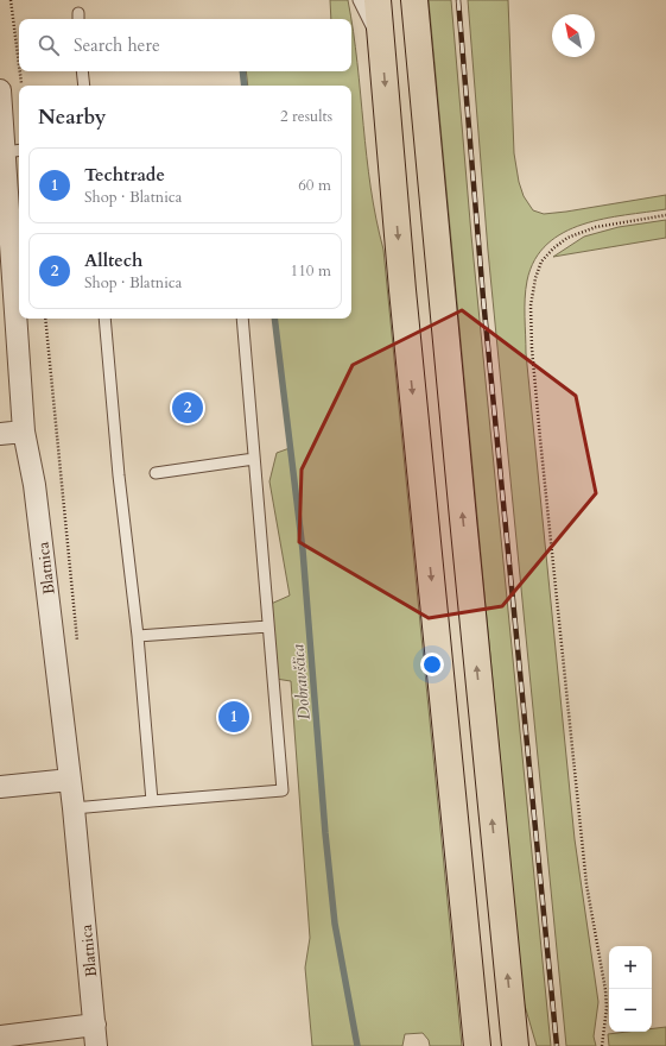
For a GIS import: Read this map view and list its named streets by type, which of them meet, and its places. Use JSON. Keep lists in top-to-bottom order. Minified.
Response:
{"streets":{"street":["Blatnica"]},"water":["Dobravščica"],"north":"top left","page":{"search":"Search here","heading":["Nearby","2 results"],"list":[{"mark":"1","name":"Techtrade","note":"Shop · Blatnica","value":"60 m"},{"mark":"2","name":"Alltech","note":"Shop · Blatnica","value":"110 m"}],"pins":["2","1"],"map_buttons":["+","−"]}}
